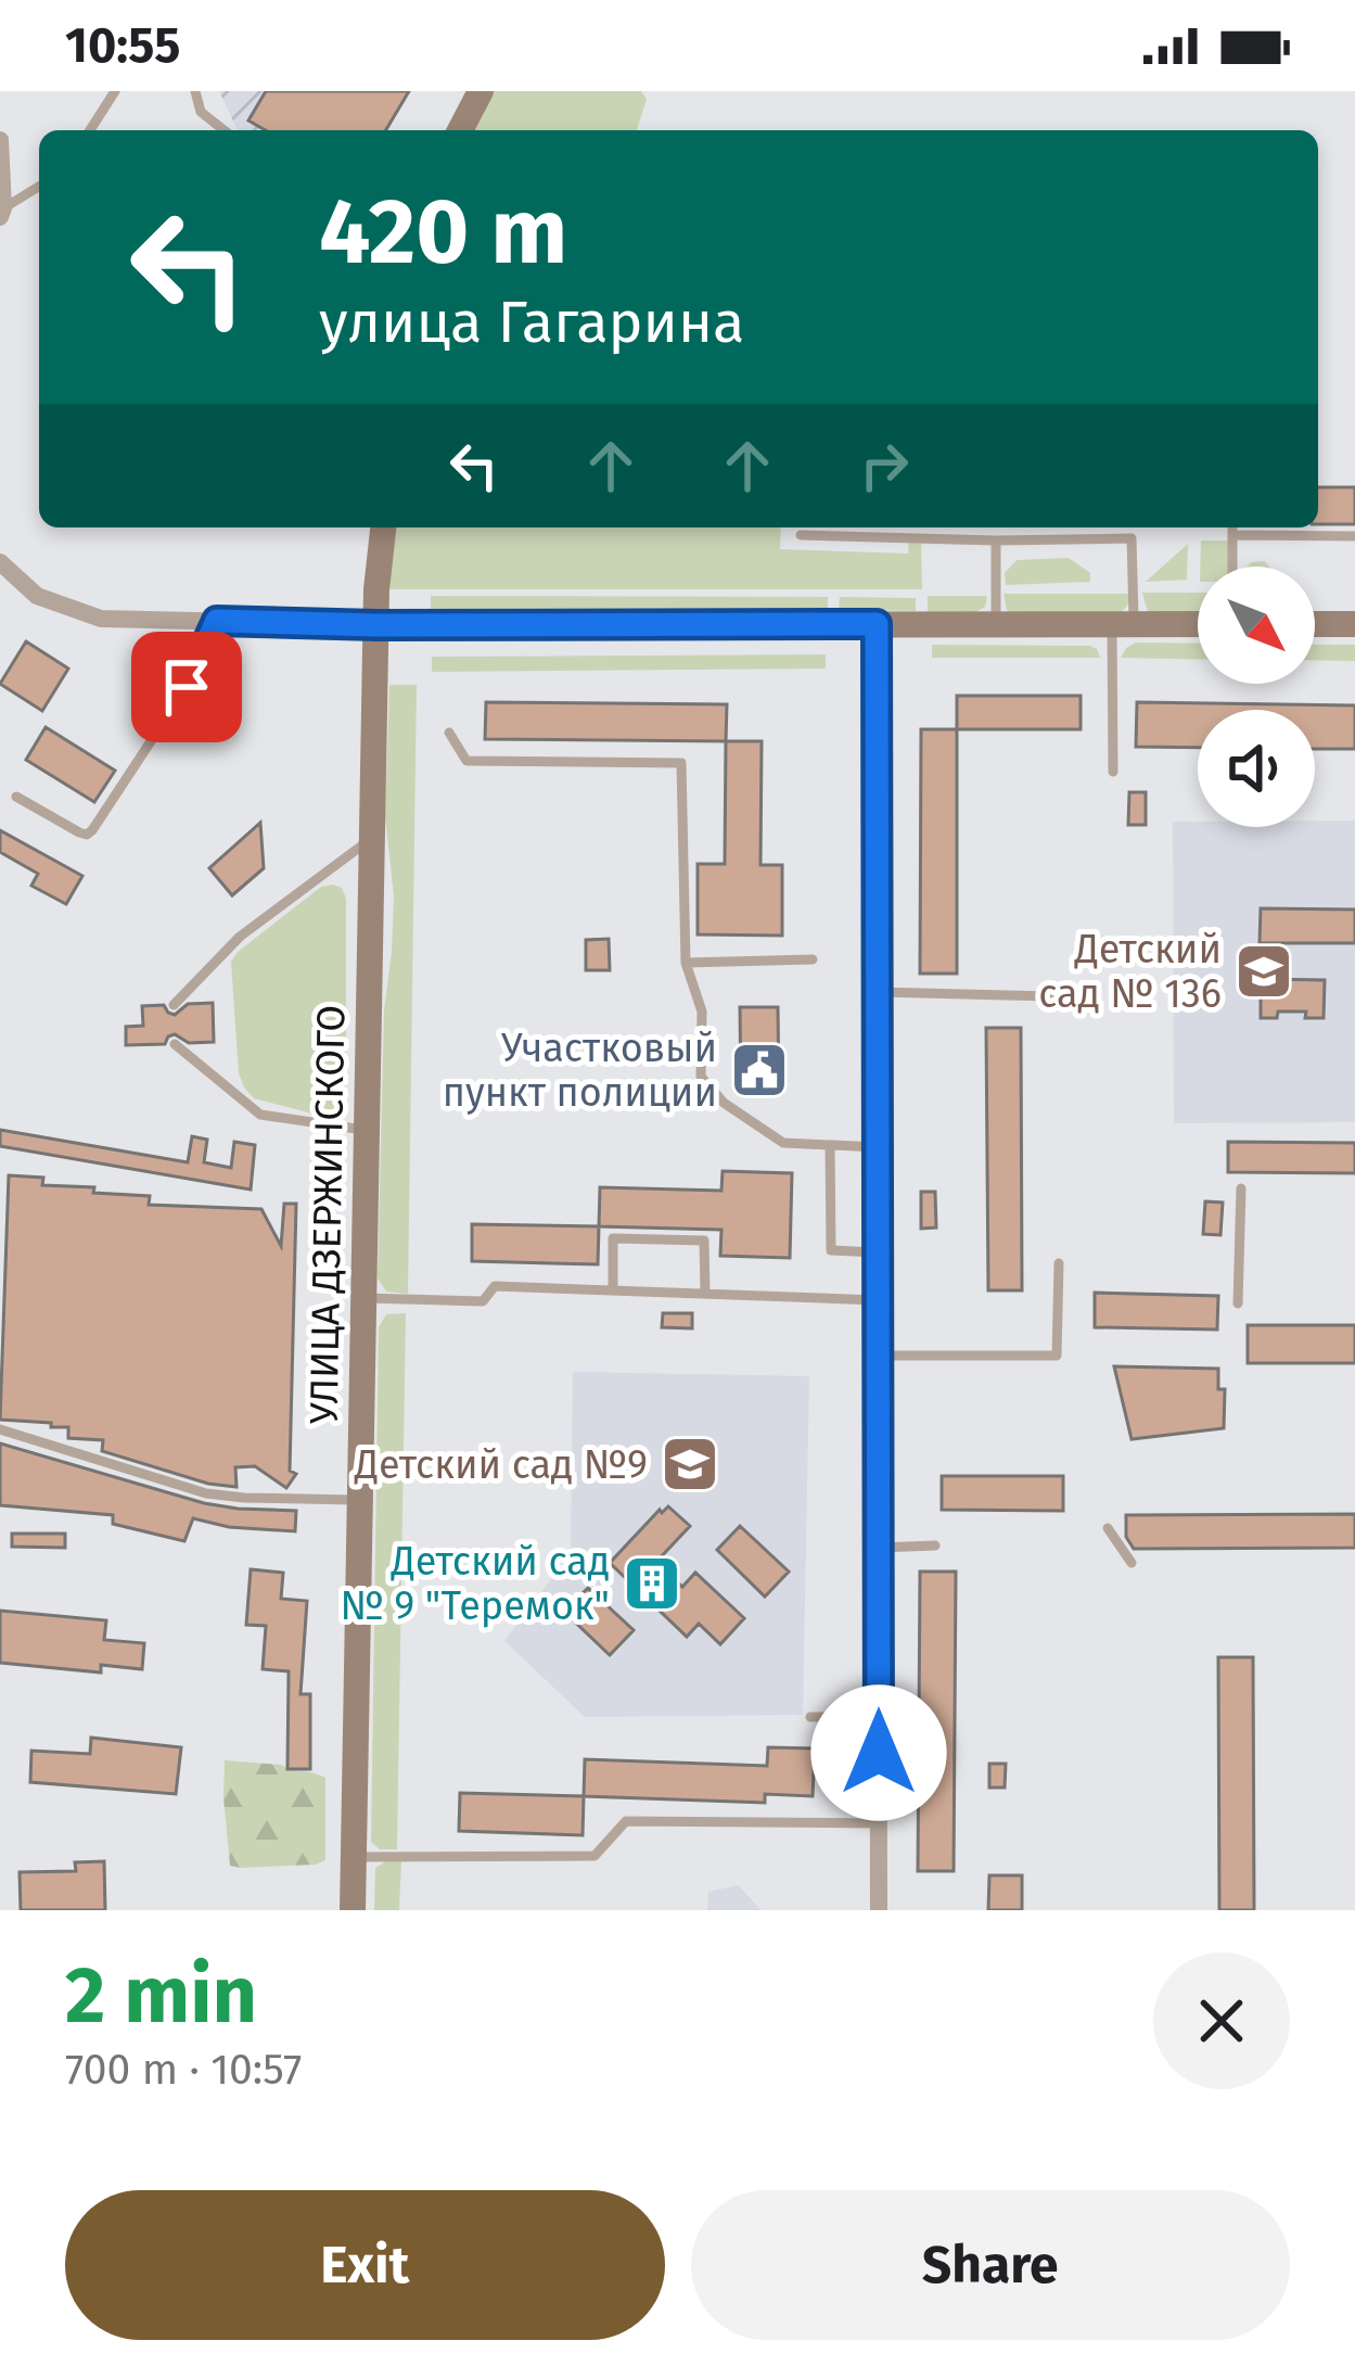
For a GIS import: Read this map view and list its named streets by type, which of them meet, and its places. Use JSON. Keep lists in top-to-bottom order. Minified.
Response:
{"streets":{"main road":["УЛИЦА ДЗЕРЖИНСКОГО"]},"places":{"school or university":["Детский сад № 136","Детский сад №9"],"public building":["Участковый пункт полиции"],"building":["Детский сад № 9 \"Теремок\""]},"north":"bottom right","page":{"status":"10:55","turn":["420 m","улица Гагарина"],"heading":["2 min","700 m · 10:57"],"buttons":["Exit","Share"]}}
